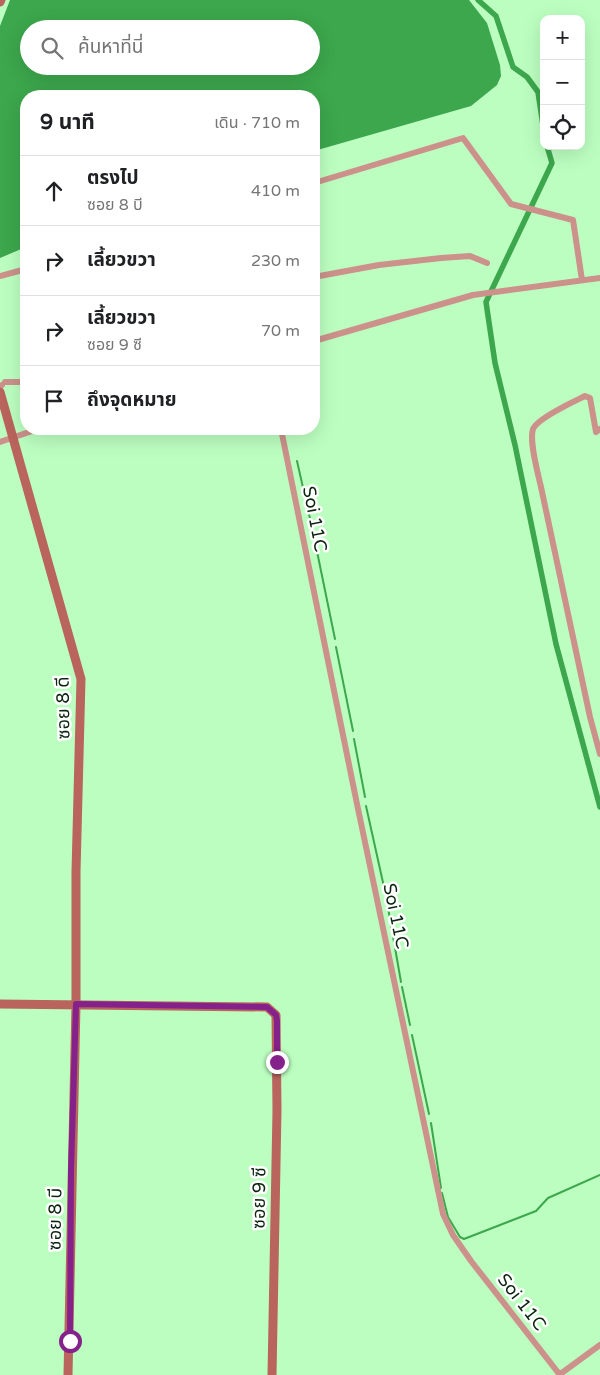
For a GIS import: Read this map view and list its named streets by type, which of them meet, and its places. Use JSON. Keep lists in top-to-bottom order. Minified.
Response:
{"streets":{"street":["Soi 11C","ซอย 8 ดี","ซอย 9 ซี","ซอย 8 บี"]},"crossings":[["ซอย 8 ดี","ซอย 9 ซี"],["ซอย 8 ดี","ซอย 8 บี"],["ซอย 9 ซี","ซอย 8 บี"]],"page":{"map_buttons":["+","−"],"search":"ค้นหาที่นี่","heading":["9 นาที","เดิน · 710 m"],"list":[["ตรงไป","ซอย 8 บี","410 m"],["เลี้ยวขวา","230 m"],["เลี้ยวขวา","ซอย 9 ซี","70 m"],"ถึงจุดหมาย"]}}
